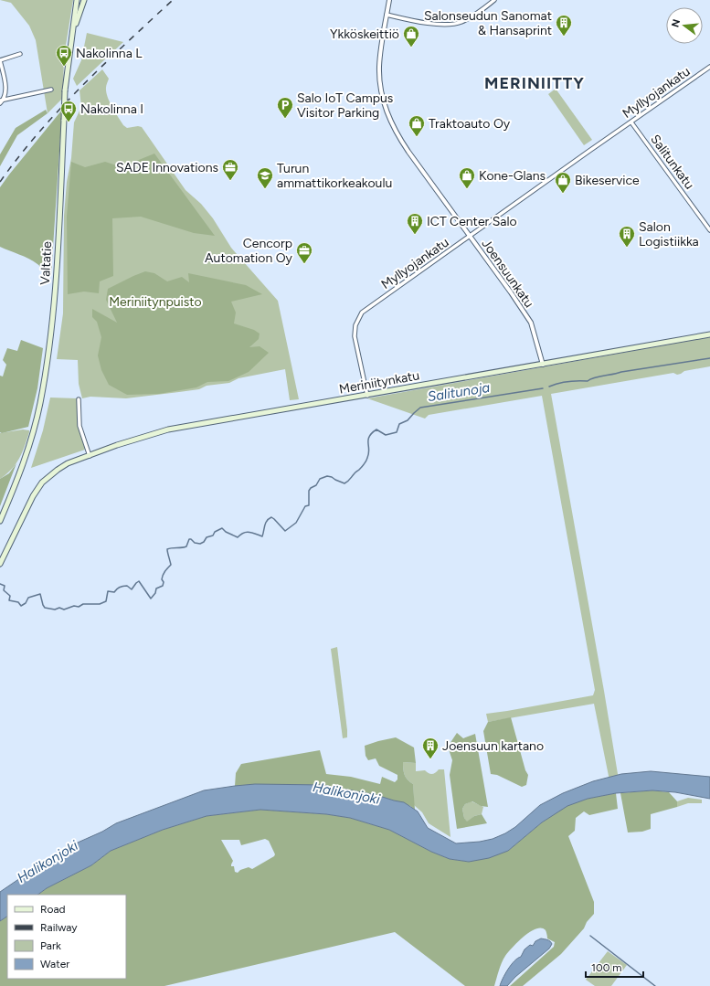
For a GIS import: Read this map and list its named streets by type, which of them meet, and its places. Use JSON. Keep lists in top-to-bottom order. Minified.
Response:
{"streets":{"main road":["Valtatie","Meriniitynkatu"],"street":["Myllyojankatu","Salitunkatu","Joensuunkatu"]},"crossings":[["Myllyojankatu","Salitunkatu"],["Myllyojankatu","Joensuunkatu"],["Myllyojankatu","Meriniitynkatu"],["Joensuunkatu","Meriniitynkatu"]],"districts":["MERINIITTY"],"water":["Salitunoja","Halikonjoki"],"parks":["Meriniitynpuisto"],"places":{"building":["Salonseudun Sanomat & Hansaprint","ICT Center Salo","Salon Logistiikka","Joensuun kartano"],"shop":["Ykköskeittiö","Traktoauto Oy","Kone-Glans","Bikeservice"],"bus stop":["Nakolinna L","Nakolinna I"],"parking":["Salo IoT Campus Visitor Parking"],"office":["SADE Innovations","Cencorp Automation Oy"],"school or university":["Turun ammattikorkeakoulu"]},"legend":["Road","Railway","Park","Water"],"scale_bar":"100 m","north":"left"}
